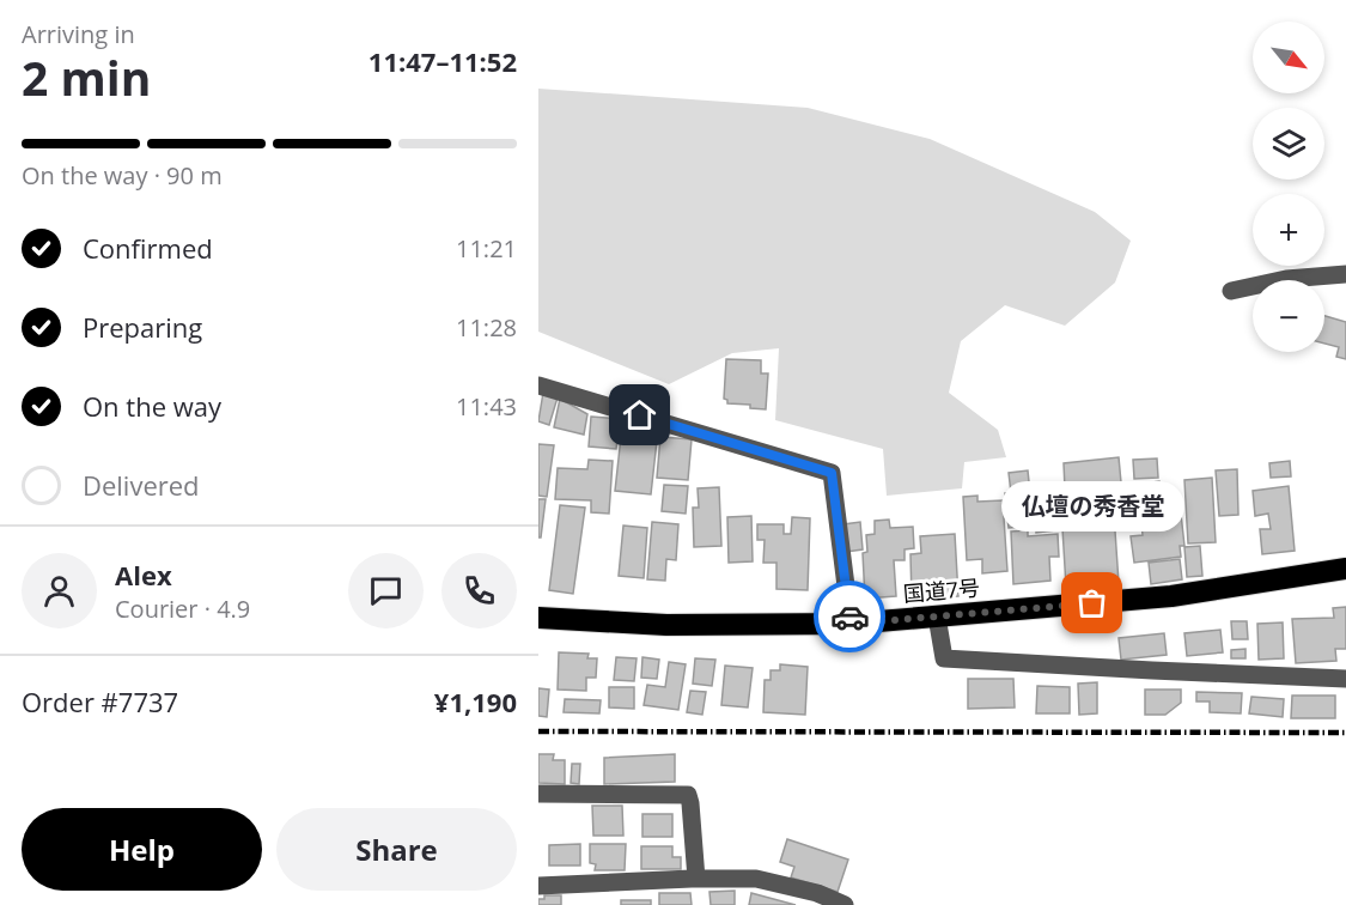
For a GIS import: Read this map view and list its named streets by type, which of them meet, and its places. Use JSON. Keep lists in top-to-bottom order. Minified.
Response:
{"streets":{"highway":["国道7号"]},"places":["仏壇の秀香堂"],"north":"bottom right","page":{"heading":["2 min","Arriving in","11:47–11:52"],"panel":["Alex","Courier · 4.9","Order #7737","¥1,190"],"map_buttons":["+","−"],"bar":"On the way · 90 m","list":[["Confirmed","11:21"],["Preparing","11:28"],["On the way","11:43"],"Delivered"],"bubble":"仏壇の秀香堂","buttons":["Help","Share"]}}
